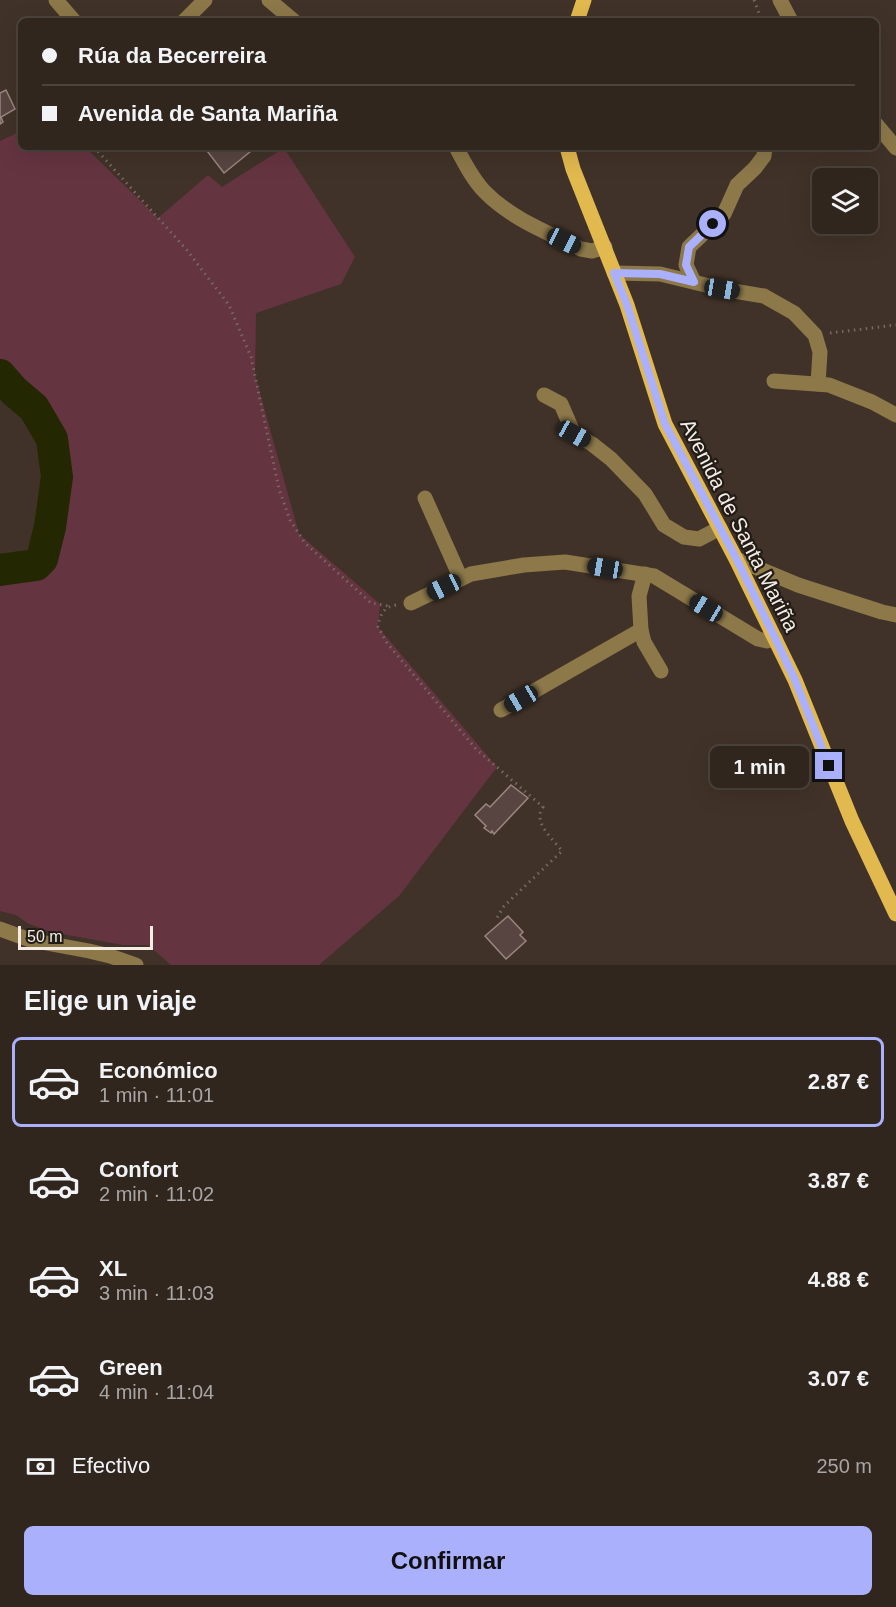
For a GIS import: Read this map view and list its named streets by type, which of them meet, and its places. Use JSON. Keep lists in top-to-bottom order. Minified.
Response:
{"streets":{"main road":["Avenida de Santa Mariña"]},"scale_bar":"50 m","page":{"banner":["Rúa da Becerreira","Avenida de Santa Mariña"],"bubble":"1 min","scale":"50 m","heading":"Elige un viaje","list":[{"name":"Económico","note":"1 min · 11:01","value":"2.87 €"},{"name":"Confort","note":"2 min · 11:02","value":"3.87 €"},{"name":"XL","note":"3 min · 11:03","value":"4.88 €"},{"name":"Green","note":"4 min · 11:04","value":"3.07 €"}],"pay":["Efectivo","250 m"],"buttons":"Confirmar"}}
